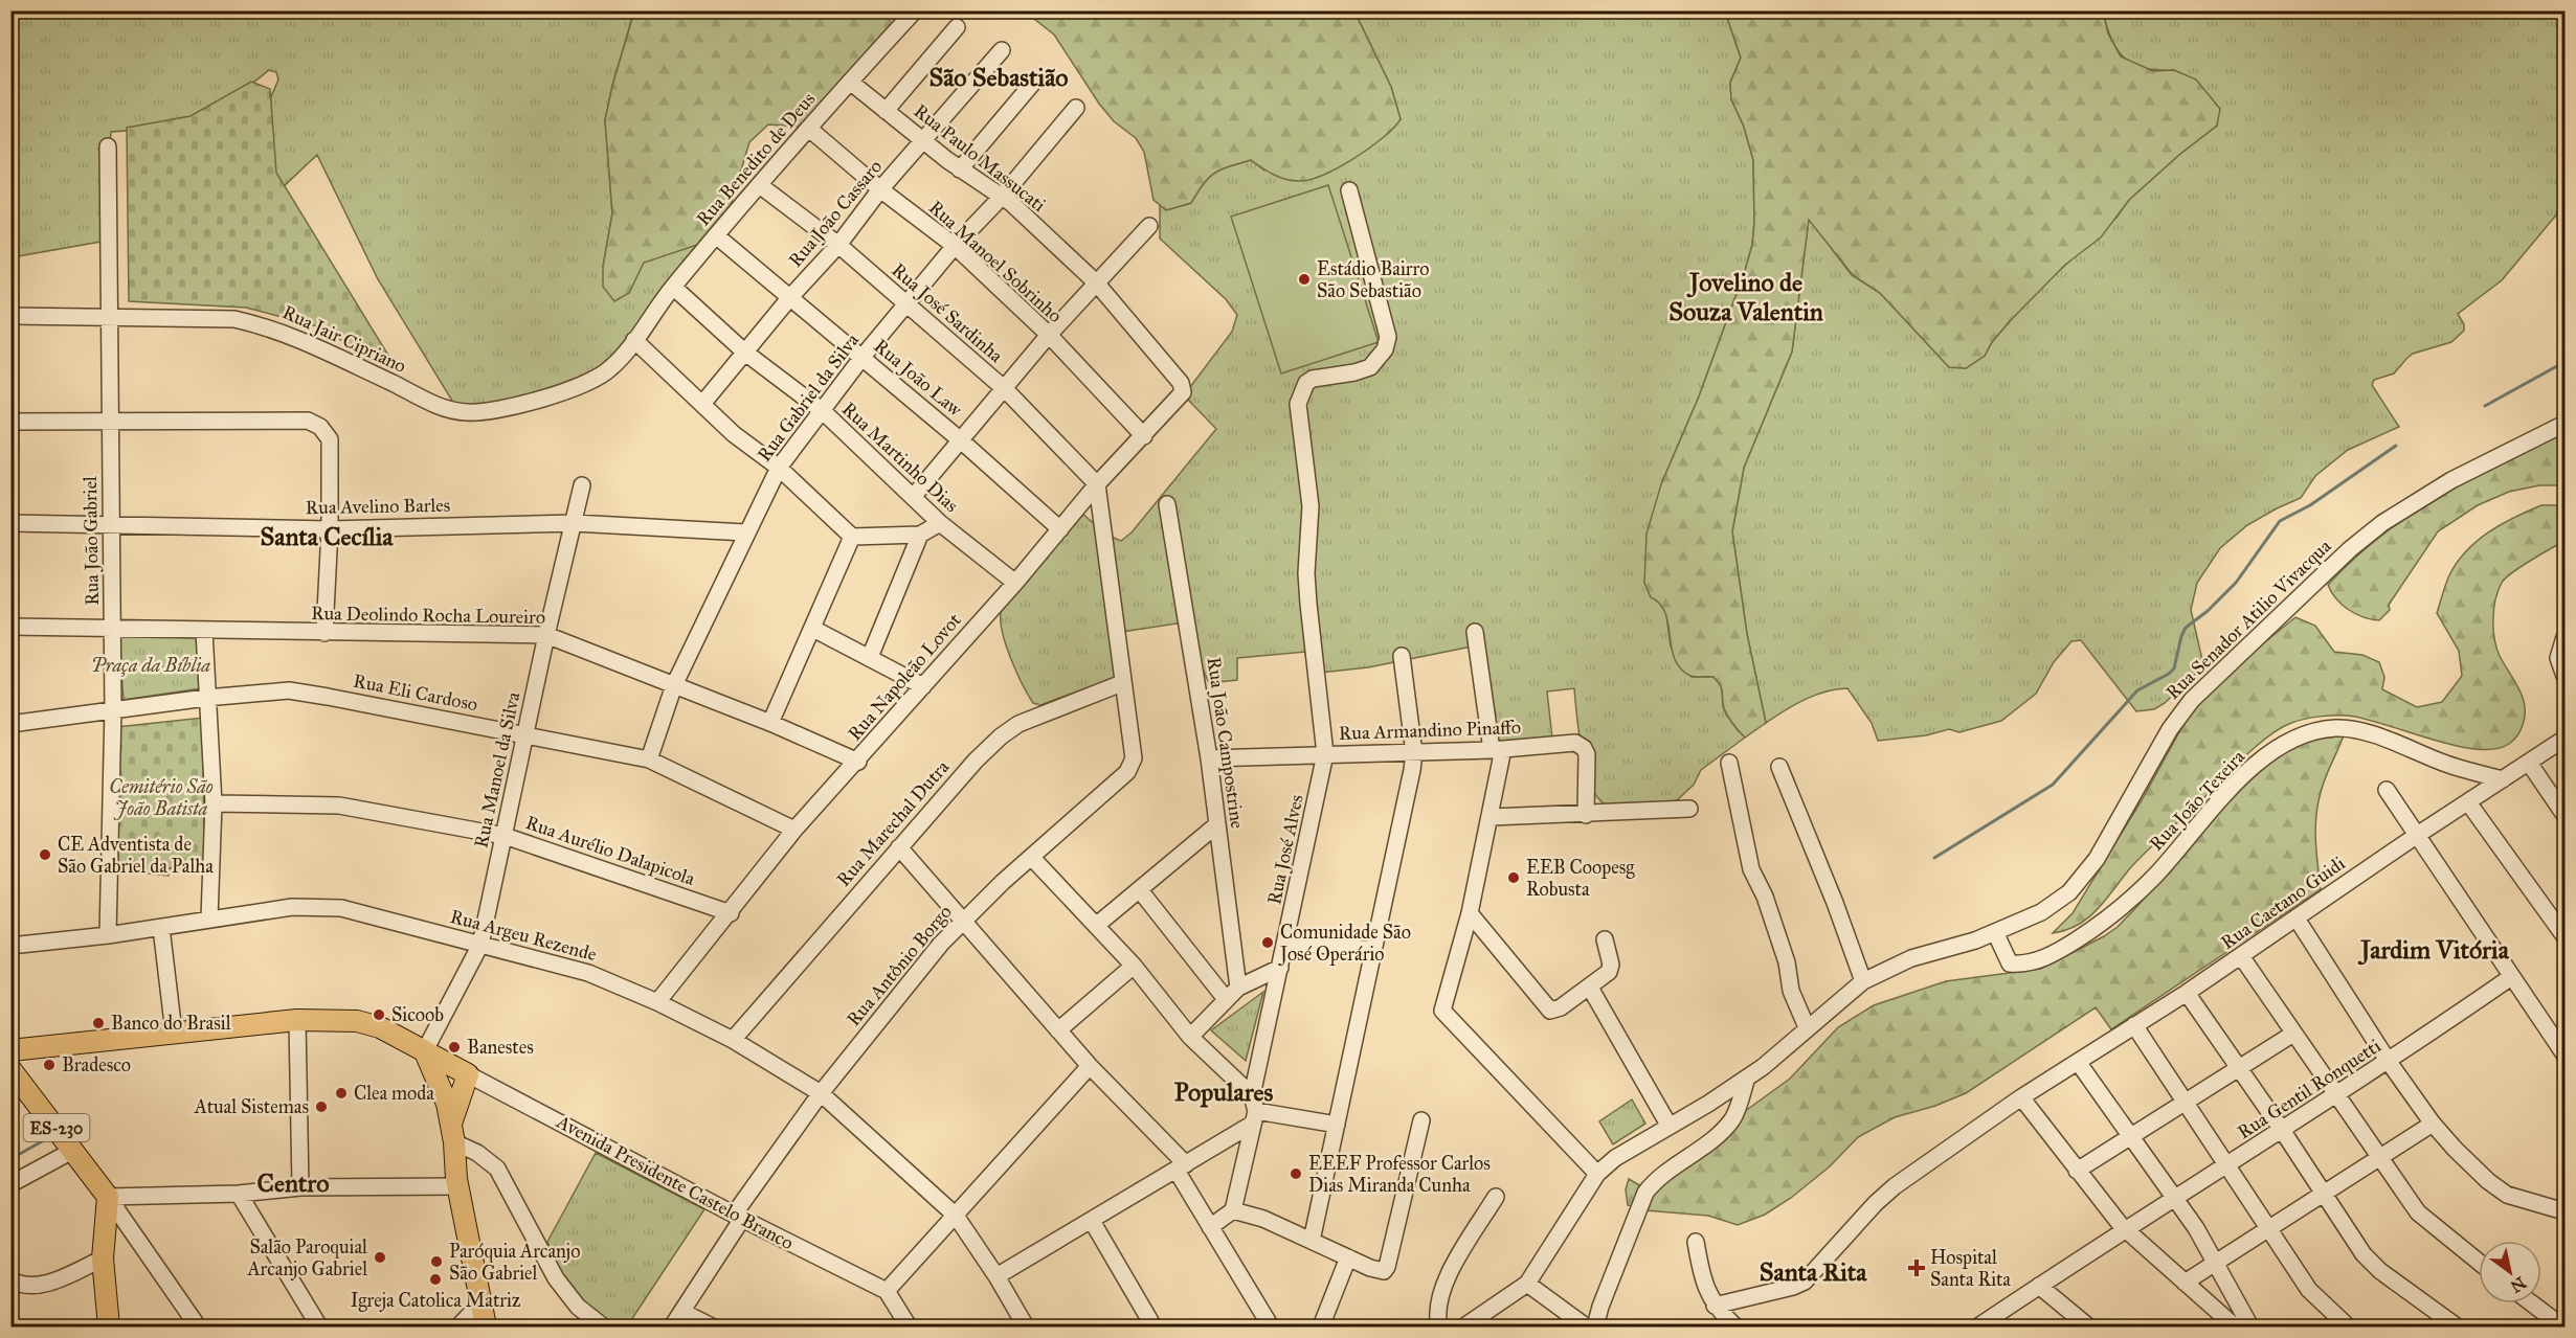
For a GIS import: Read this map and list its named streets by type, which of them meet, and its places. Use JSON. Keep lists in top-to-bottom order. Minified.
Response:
{"streets":{"main road":["ES-230","Avenida Presidente Castelo Branco"],"street":["Rua Paulo Massucati","Rua Benedito de Deus","Rua João Cassaro","Rua Manoel Sobrinho","Rua José Sardinha","Rua Jair Cipriano","Rua João Law","Rua Gabriel da Silva","Rua Martinho Dias","Rua Avelino Barles","Rua João Gabriel","Rua Deolindo Rocha Loureiro","Rua Senador Atilio Vivacqua","Rua Napoleão Lovot","Rua Eli Cardoso","Rua Armandino Pinaffo","Rua João Campostrine","Rua Manoel da Silva","Rua João Texeira","Rua Marechal Dutra","Rua José Alves","Rua Aurélio Dalapicola","Rua Caetano Guidi","Rua Argeu Rezende","Rua Antônio Borgo","Rua Gentil Ronquetti"]},"crossings":[["Rua Paulo Massucati","Rua Benedito de Deus"],["Rua Paulo Massucati","Rua João Cassaro"],["Rua Paulo Massucati","Rua Gabriel da Silva"],["Rua Paulo Massucati","Rua Napoleão Lovot"],["Rua Benedito de Deus","Rua Manoel Sobrinho"],["Rua Benedito de Deus","Rua José Sardinha"],["Rua Benedito de Deus","Rua Jair Cipriano"],["Rua Benedito de Deus","Rua João Law"],["Rua Benedito de Deus","Rua Martinho Dias"],["Rua João Cassaro","Rua Manoel Sobrinho"],["Rua João Cassaro","Rua José Sardinha"],["Rua João Cassaro","Rua João Law"],["Rua João Cassaro","Rua Martinho Dias"],["Rua Manoel Sobrinho","Rua Gabriel da Silva"],["Rua Manoel Sobrinho","Rua Napoleão Lovot"],["Rua José Sardinha","Rua Gabriel da Silva"],["Rua José Sardinha","Rua Napoleão Lovot"],["Rua Jair Cipriano","Rua João Gabriel"],["Rua João Law","Rua Gabriel da Silva"],["Rua João Law","Rua Napoleão Lovot"],["Rua Gabriel da Silva","Rua Martinho Dias"],["Rua Gabriel da Silva","Rua Avelino Barles"],["Rua Gabriel da Silva","Rua Deolindo Rocha Loureiro"],["Rua Gabriel da Silva","Rua Eli Cardoso"],["Rua Martinho Dias","Rua Napoleão Lovot"],["Rua Avelino Barles","Rua João Gabriel"],["Rua Avelino Barles","Rua Manoel da Silva"],["Rua João Gabriel","Rua Deolindo Rocha Loureiro"],["Rua João Gabriel","Rua Eli Cardoso"],["Rua João Gabriel","Rua Argeu Rezende"],["Rua Deolindo Rocha Loureiro","Rua Napoleão Lovot"],["Rua Deolindo Rocha Loureiro","Rua Manoel da Silva"],["Rua Senador Atilio Vivacqua","Rua João Texeira"],["Rua Napoleão Lovot","Rua Eli Cardoso"],["Rua Napoleão Lovot","Rua Aurélio Dalapicola"],["Rua Napoleão Lovot","Rua Argeu Rezende"],["Rua Eli Cardoso","Rua Manoel da Silva"],["Rua Armandino Pinaffo","Rua João Campostrine"],["Rua Armandino Pinaffo","Rua José Alves"],["Rua Manoel da Silva","Rua Aurélio Dalapicola"],["Rua Manoel da Silva","Rua Argeu Rezende"],["Rua Manoel da Silva","Avenida Presidente Castelo Branco"],["Rua João Texeira","Rua Caetano Guidi"],["Rua Marechal Dutra","Rua Argeu Rezende"],["Rua Marechal Dutra","Rua Antônio Borgo"],["Rua Argeu Rezende","Rua Antônio Borgo"],["Rua Antônio Borgo","Avenida Presidente Castelo Branco"]],"districts":["São Sebastião","Jovelino de Souza Valentin","Santa Cecília","Jardim Vitória","Populares","Centro","Santa Rita"],"parks":["Praça da Bíblia","Cemitério São João Batista"],"places":{"other":["Estádio Bairro São Sebastião","CE Adventista de São Gabriel da Palha","EEB Coopesg Robusta","Comunidade São José Operário","Sicoob","Banco do Brasil","Banestes","Bradesco","Clea moda","Atual Sistemas","EEEF Professor Carlos Dias Miranda Cunha","Salão Paroquial Arcanjo Gabriel","Paróquia Arcanjo São Gabriel","Igreja Catolica Matriz"],"health":["Hospital Santa Rita"]},"north":"bottom right"}
